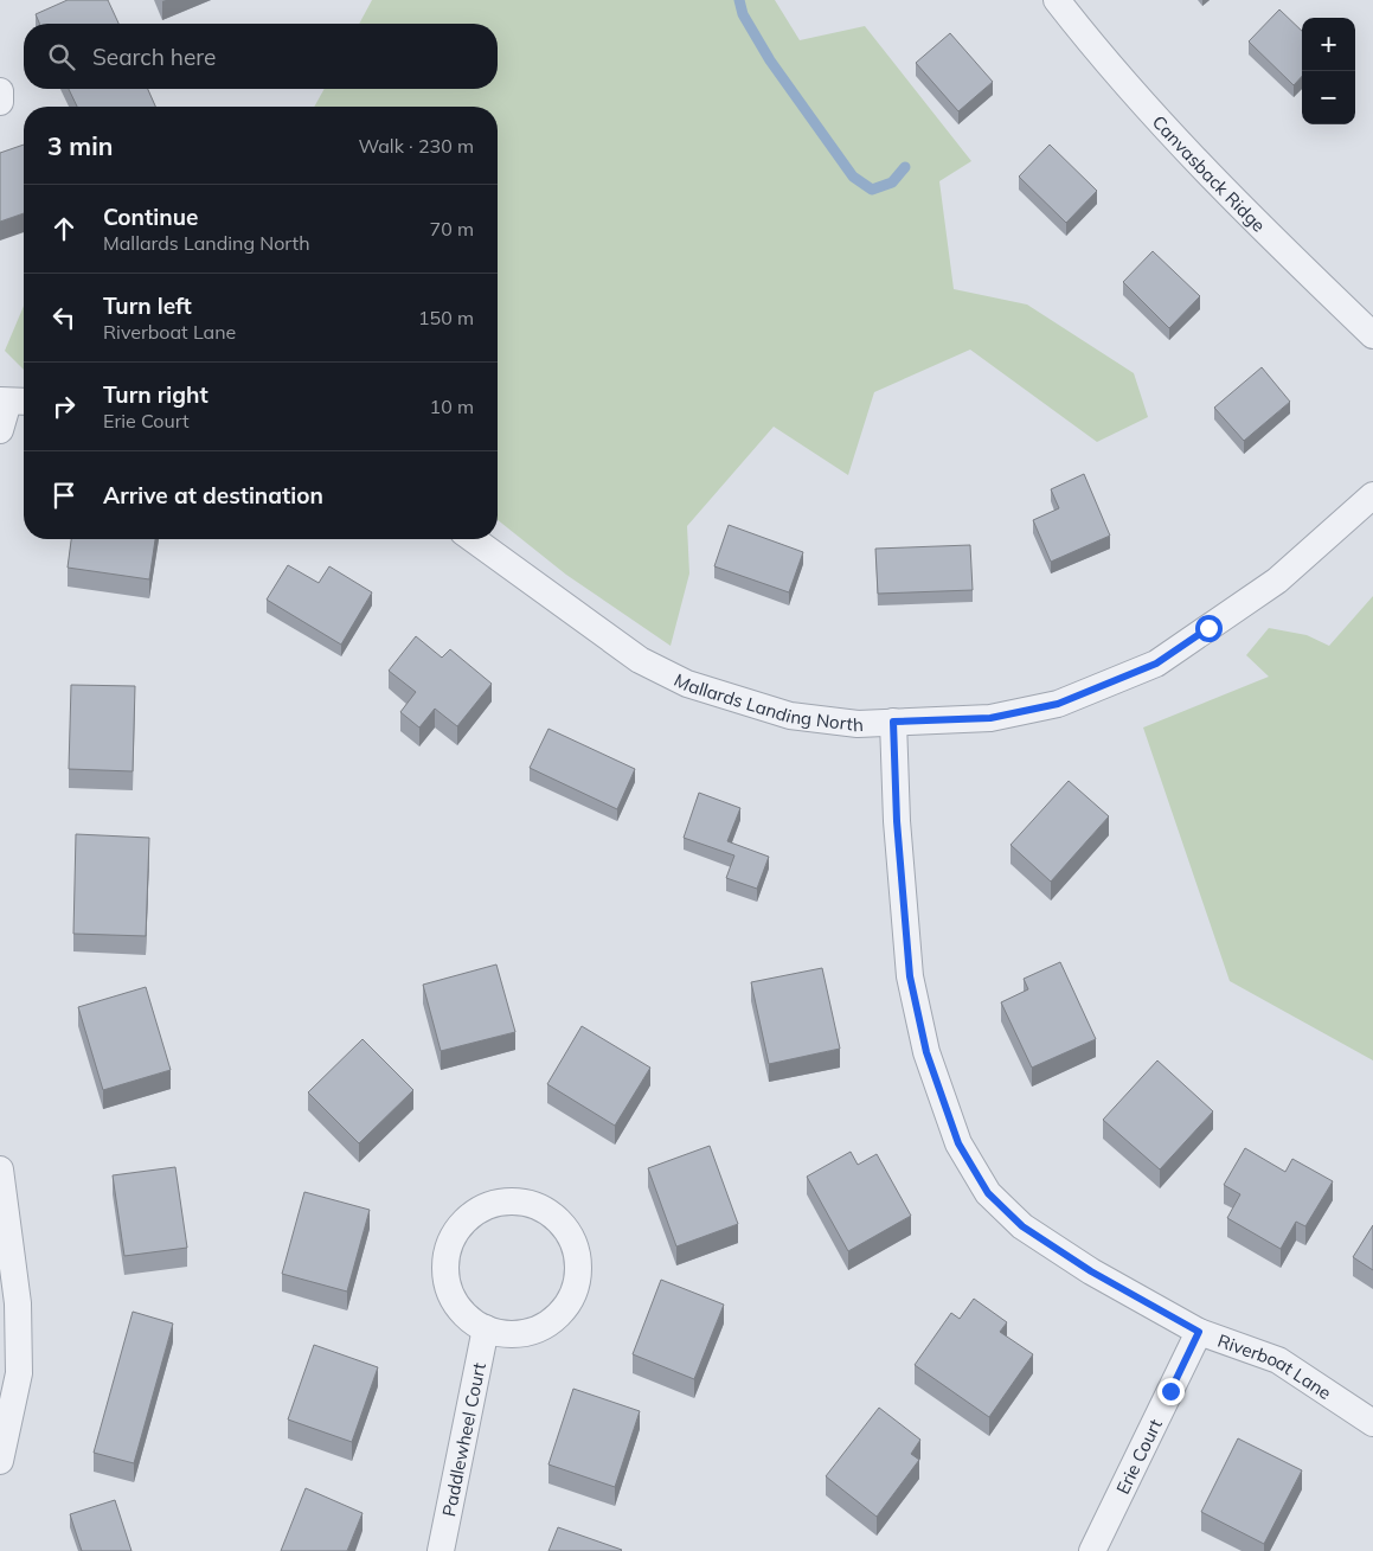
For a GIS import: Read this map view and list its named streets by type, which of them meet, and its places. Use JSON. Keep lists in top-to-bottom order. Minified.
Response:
{"streets":{"street":["Canvasback Ridge","Mallards Landing North","Riverboat Lane","Paddlewheel Court","Erie Court"]},"crossings":[["Mallards Landing North","Riverboat Lane"],["Riverboat Lane","Erie Court"]],"page":{"map_buttons":["+","−"],"search":"Search here","heading":["3 min","Walk · 230 m"],"list":[["Continue","Mallards Landing North","70 m"],["Turn left","Riverboat Lane","150 m"],["Turn right","Erie Court","10 m"],"Arrive at destination"]}}
